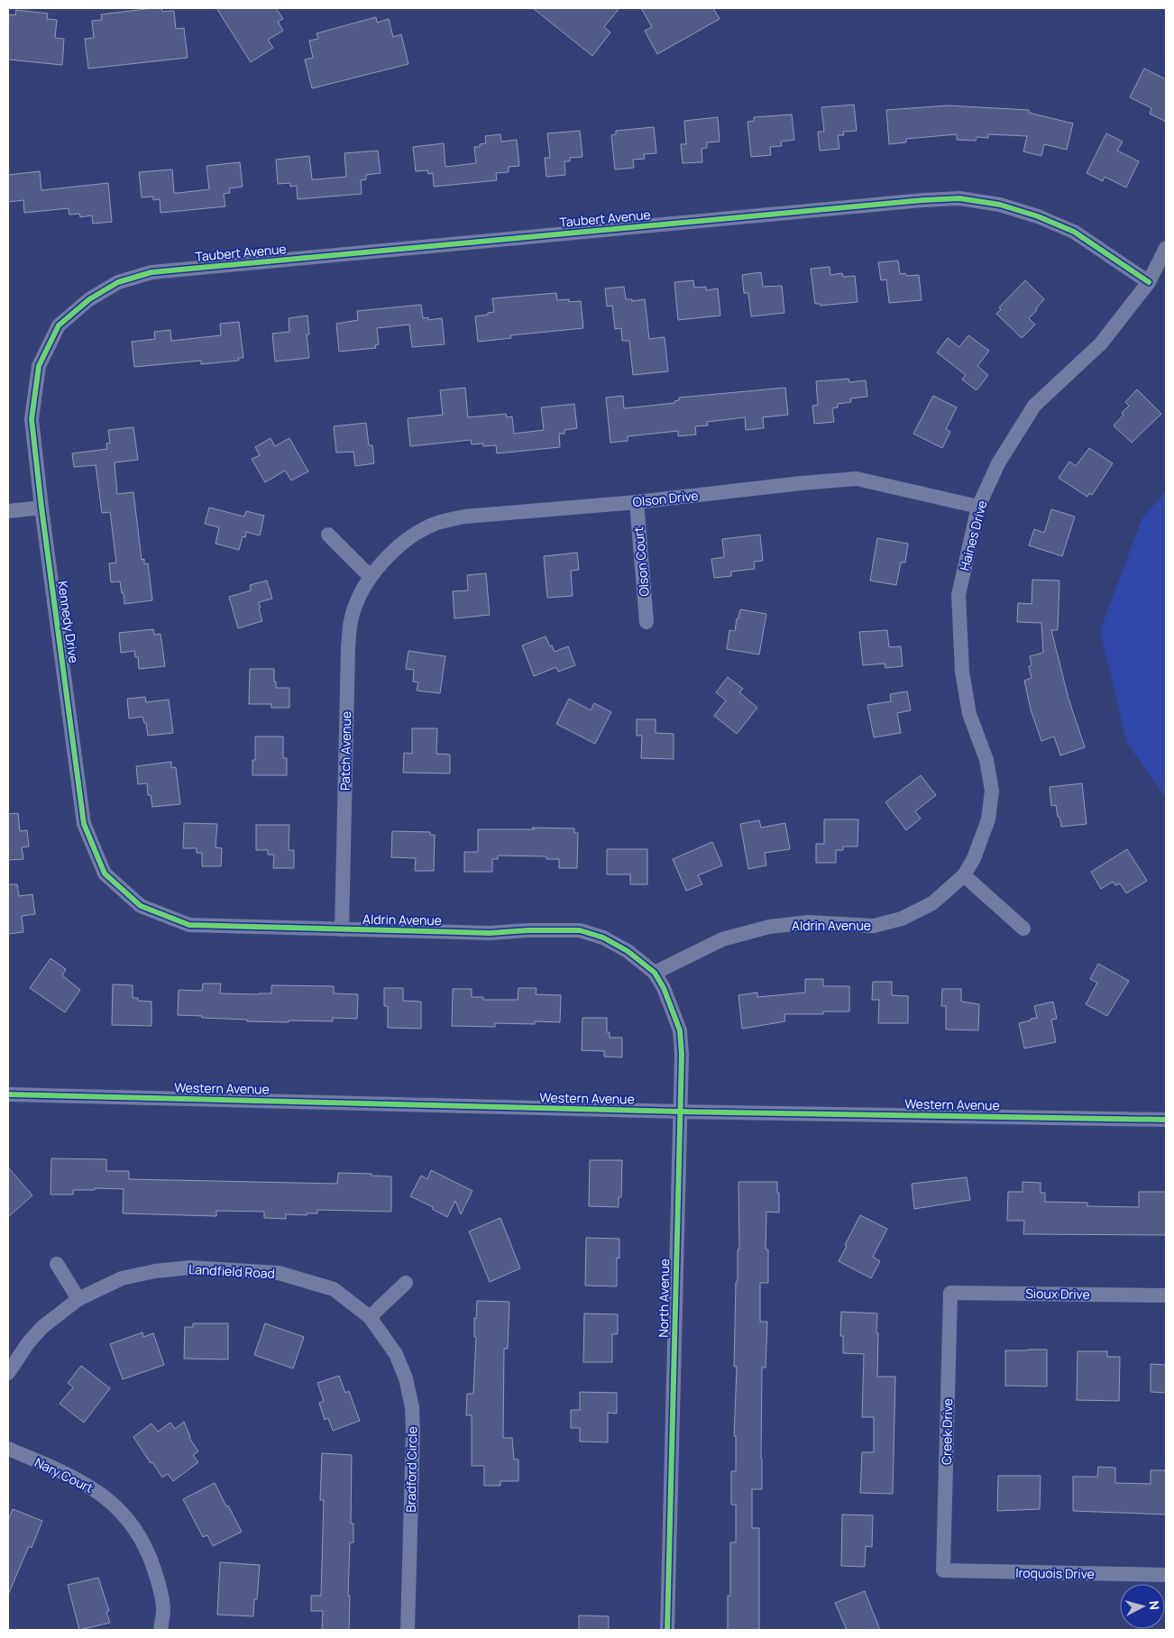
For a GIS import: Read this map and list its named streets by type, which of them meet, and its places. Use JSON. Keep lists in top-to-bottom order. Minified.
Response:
{"streets":{"street":["Taubert Avenue","Olson Drive","Haines Drive","Olson Court","Kennedy Drive","Patch Avenue","Aldrin Avenue","Western Avenue","Landfield Road","Sioux Drive","North Avenue","Creek Drive","Bradford Circle","Nary Court","Iroquois Drive"]},"crossings":[["Taubert Avenue","Haines Drive"],["Taubert Avenue","Kennedy Drive"],["Olson Drive","Haines Drive"],["Olson Drive","Olson Court"],["Olson Drive","Patch Avenue"],["Haines Drive","Aldrin Avenue"],["Kennedy Drive","Aldrin Avenue"],["Patch Avenue","Aldrin Avenue"],["Aldrin Avenue","North Avenue"],["Western Avenue","North Avenue"],["Landfield Road","Bradford Circle"],["Sioux Drive","Creek Drive"],["Creek Drive","Iroquois Drive"]],"north":"right"}
